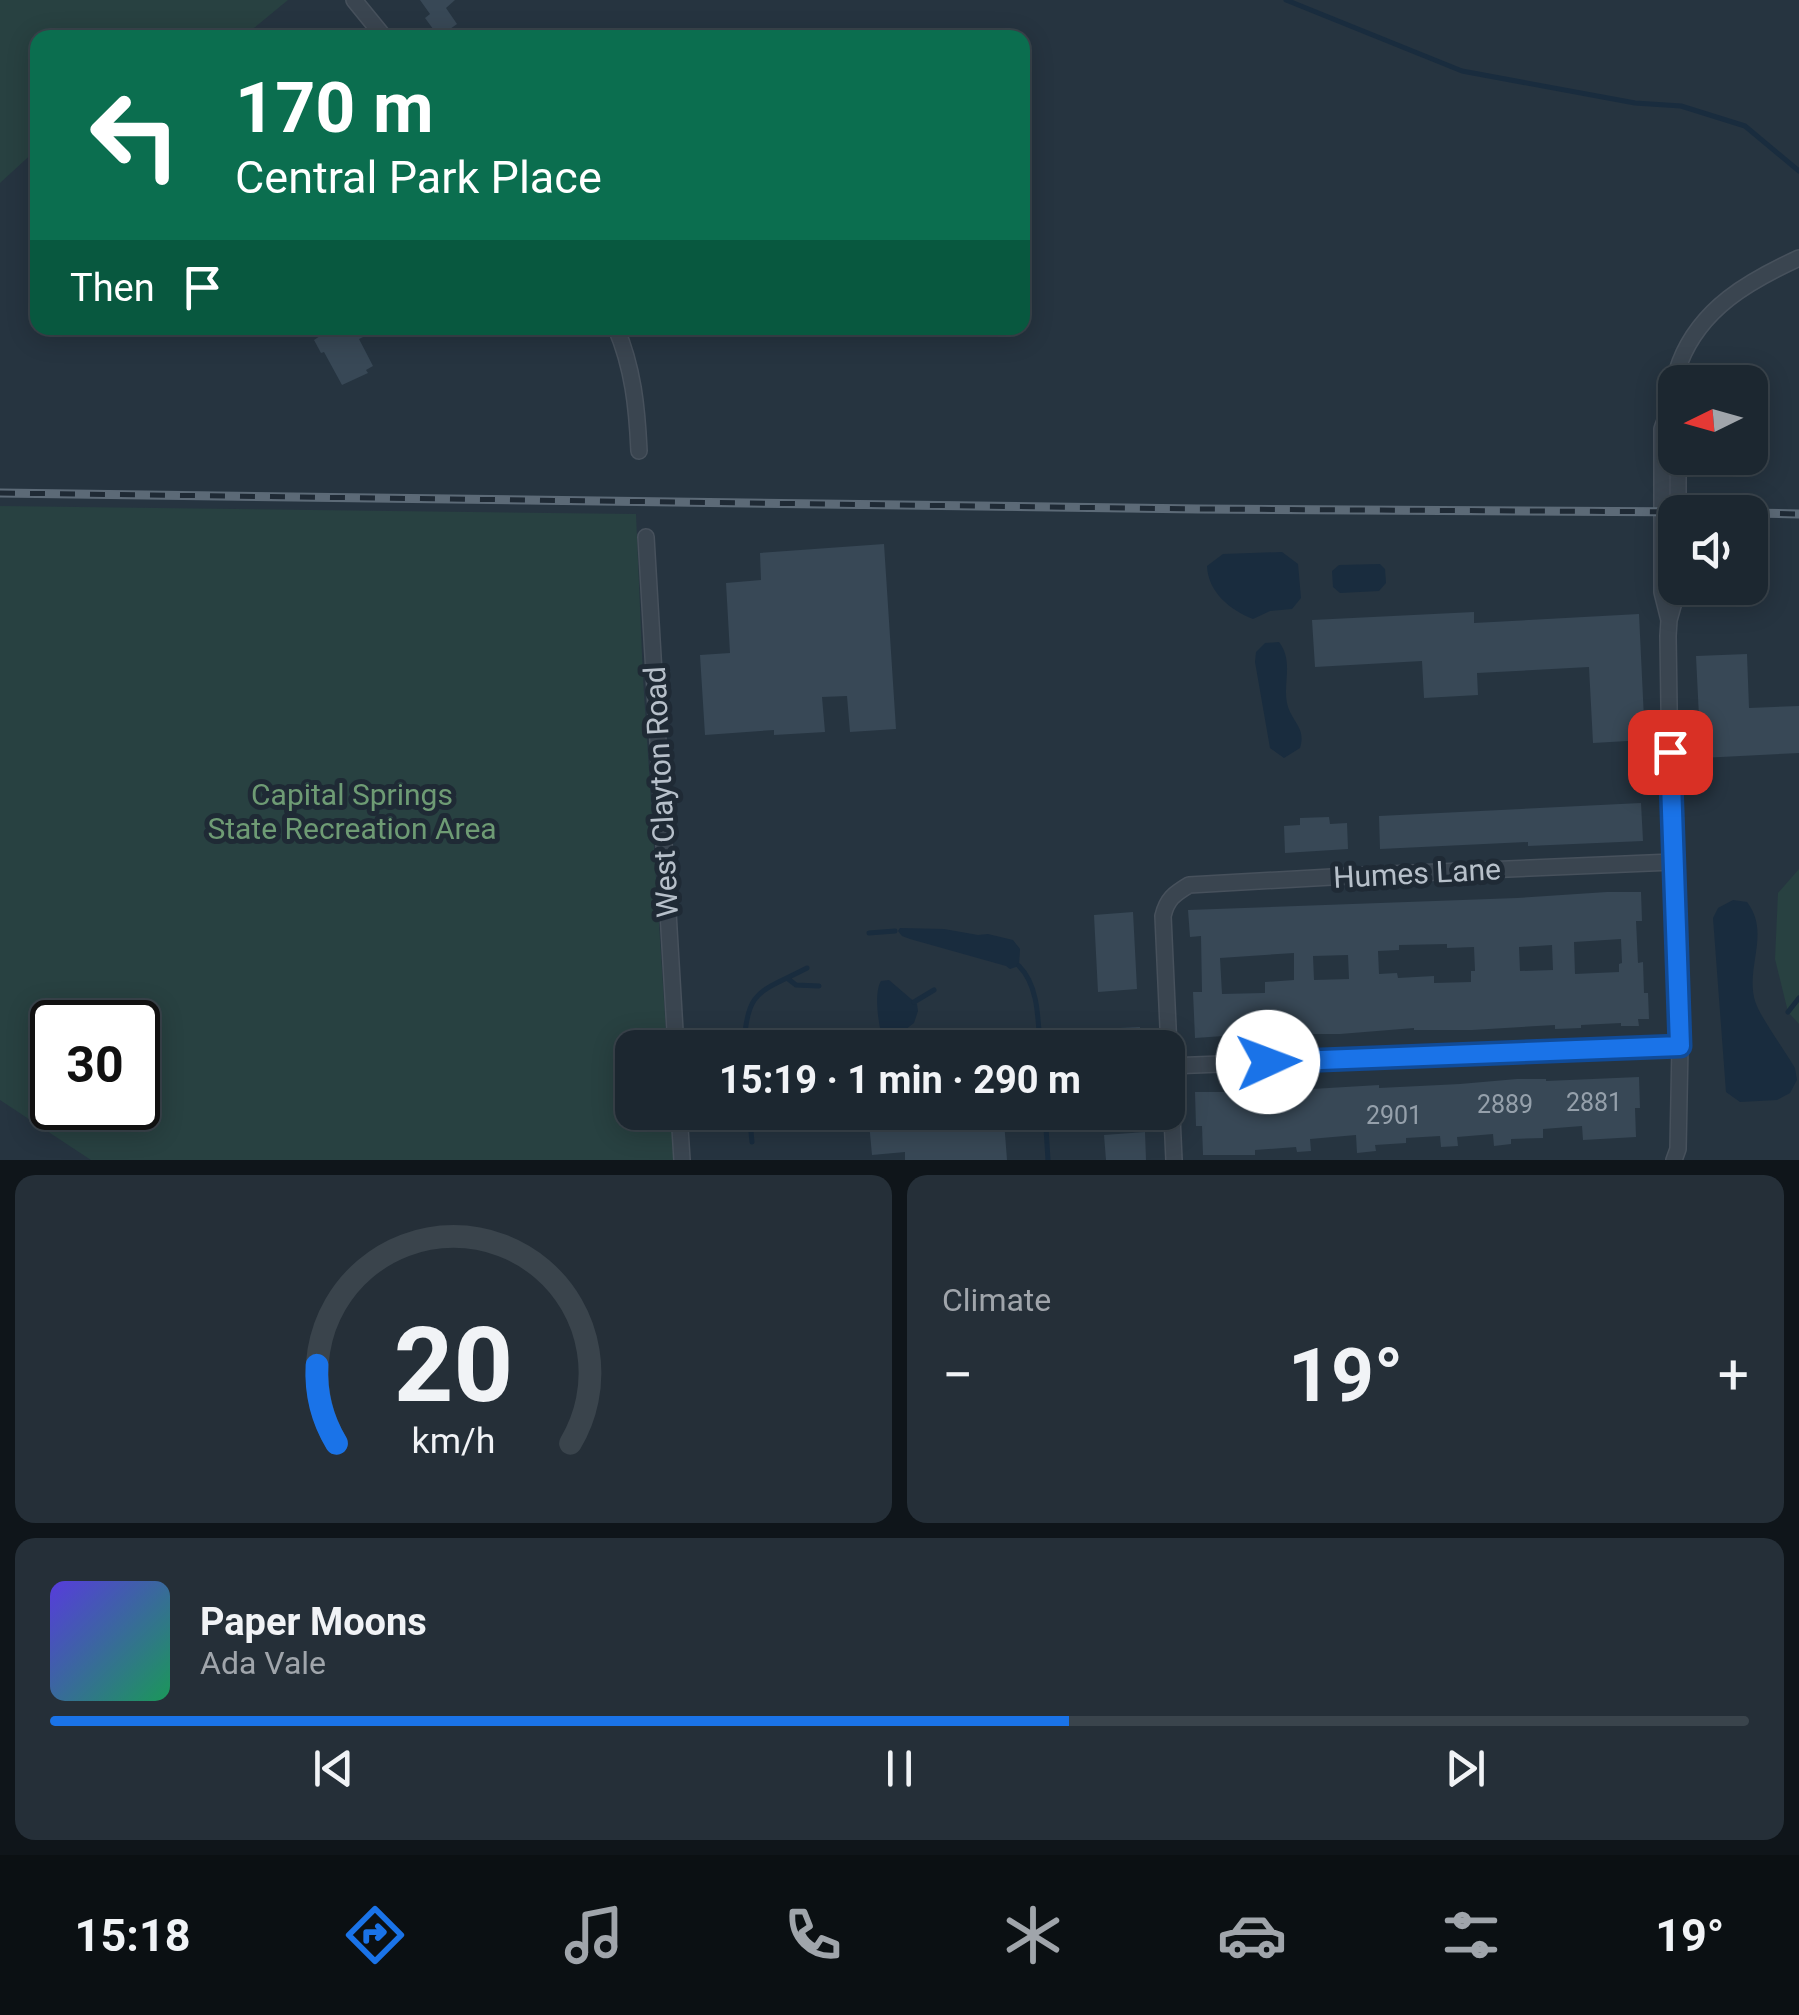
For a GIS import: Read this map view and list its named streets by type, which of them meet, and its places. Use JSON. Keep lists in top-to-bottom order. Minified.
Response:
{"streets":{"street":["West Clayton Road","Humes Lane"]},"parks":["Capital Springs State Recreation Area"],"house_numbers":["2881","2889","2901"],"north":"left","page":{"turn":["170 m","Central Park Place"],"then":"Then","limit":"30","trip":"15:19 · 1 min · 290 m","tile":"Climate","heat":["−","19°","+"],"song":["Paper Moons","Ada Vale"],"tabs":["15:18","19°"],"gauge":["20","km/h"]}}
